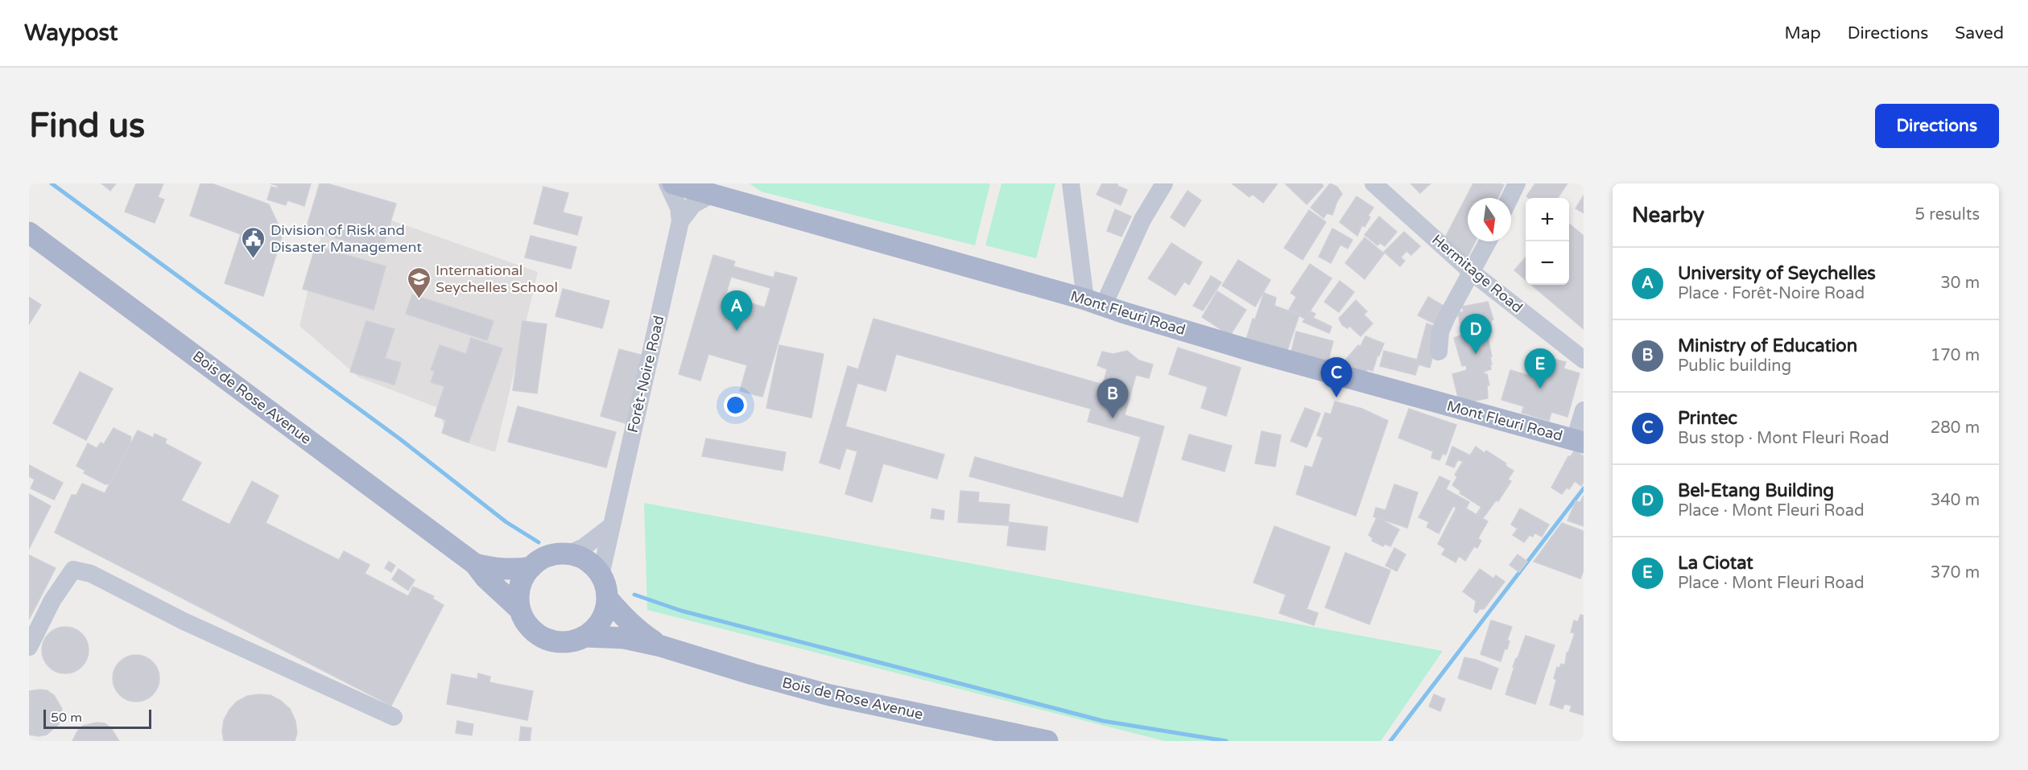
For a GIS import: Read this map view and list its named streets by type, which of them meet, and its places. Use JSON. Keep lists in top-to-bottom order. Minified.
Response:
{"streets":{"main road":["Mont Fleuri Road","Bois de Rose Avenue"],"street":["Hermitage Road","Forêt-Noire Road"]},"crossings":[["Mont Fleuri Road","Forêt-Noire Road"],["Forêt-Noire Road","Bois de Rose Avenue"]],"places":{"public building":["Division of Risk and Disaster Management"],"school or university":["International Seychelles School"]},"scale_bar":"50 m","north":"bottom","page":{"header":"Waypost","nav":["Map","Directions","Saved"],"buttons":"Directions","title":"Find us","heading":["Nearby","5 results"],"map_buttons":["+","−"],"list":[{"mark":"A","name":"University of Seychelles","note":"Place · Forêt-Noire Road","value":"30 m"},{"mark":"B","name":"Ministry of Education","note":"Public building","value":"170 m"},{"mark":"C","name":"Printec","note":"Bus stop · Mont Fleuri Road","value":"280 m"},{"mark":"D","name":"Bel-Etang Building","note":"Place · Mont Fleuri Road","value":"340 m"},{"mark":"E","name":"La Ciotat","note":"Place · Mont Fleuri Road","value":"370 m"}],"pins":["A","D","E","C","B"],"scale":"50 m"}}
